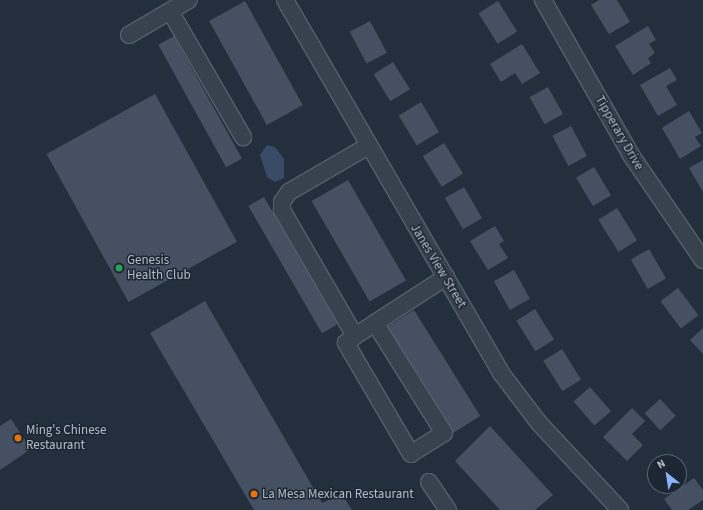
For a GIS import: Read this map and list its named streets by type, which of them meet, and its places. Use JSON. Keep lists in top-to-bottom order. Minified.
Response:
{"streets":{"street":["Tipperary Drive","Janes View Street"]},"places":["Genesis Health Club","Ming's Chinese Restaurant","La Mesa Mexican Restaurant"],"north":"top left"}
